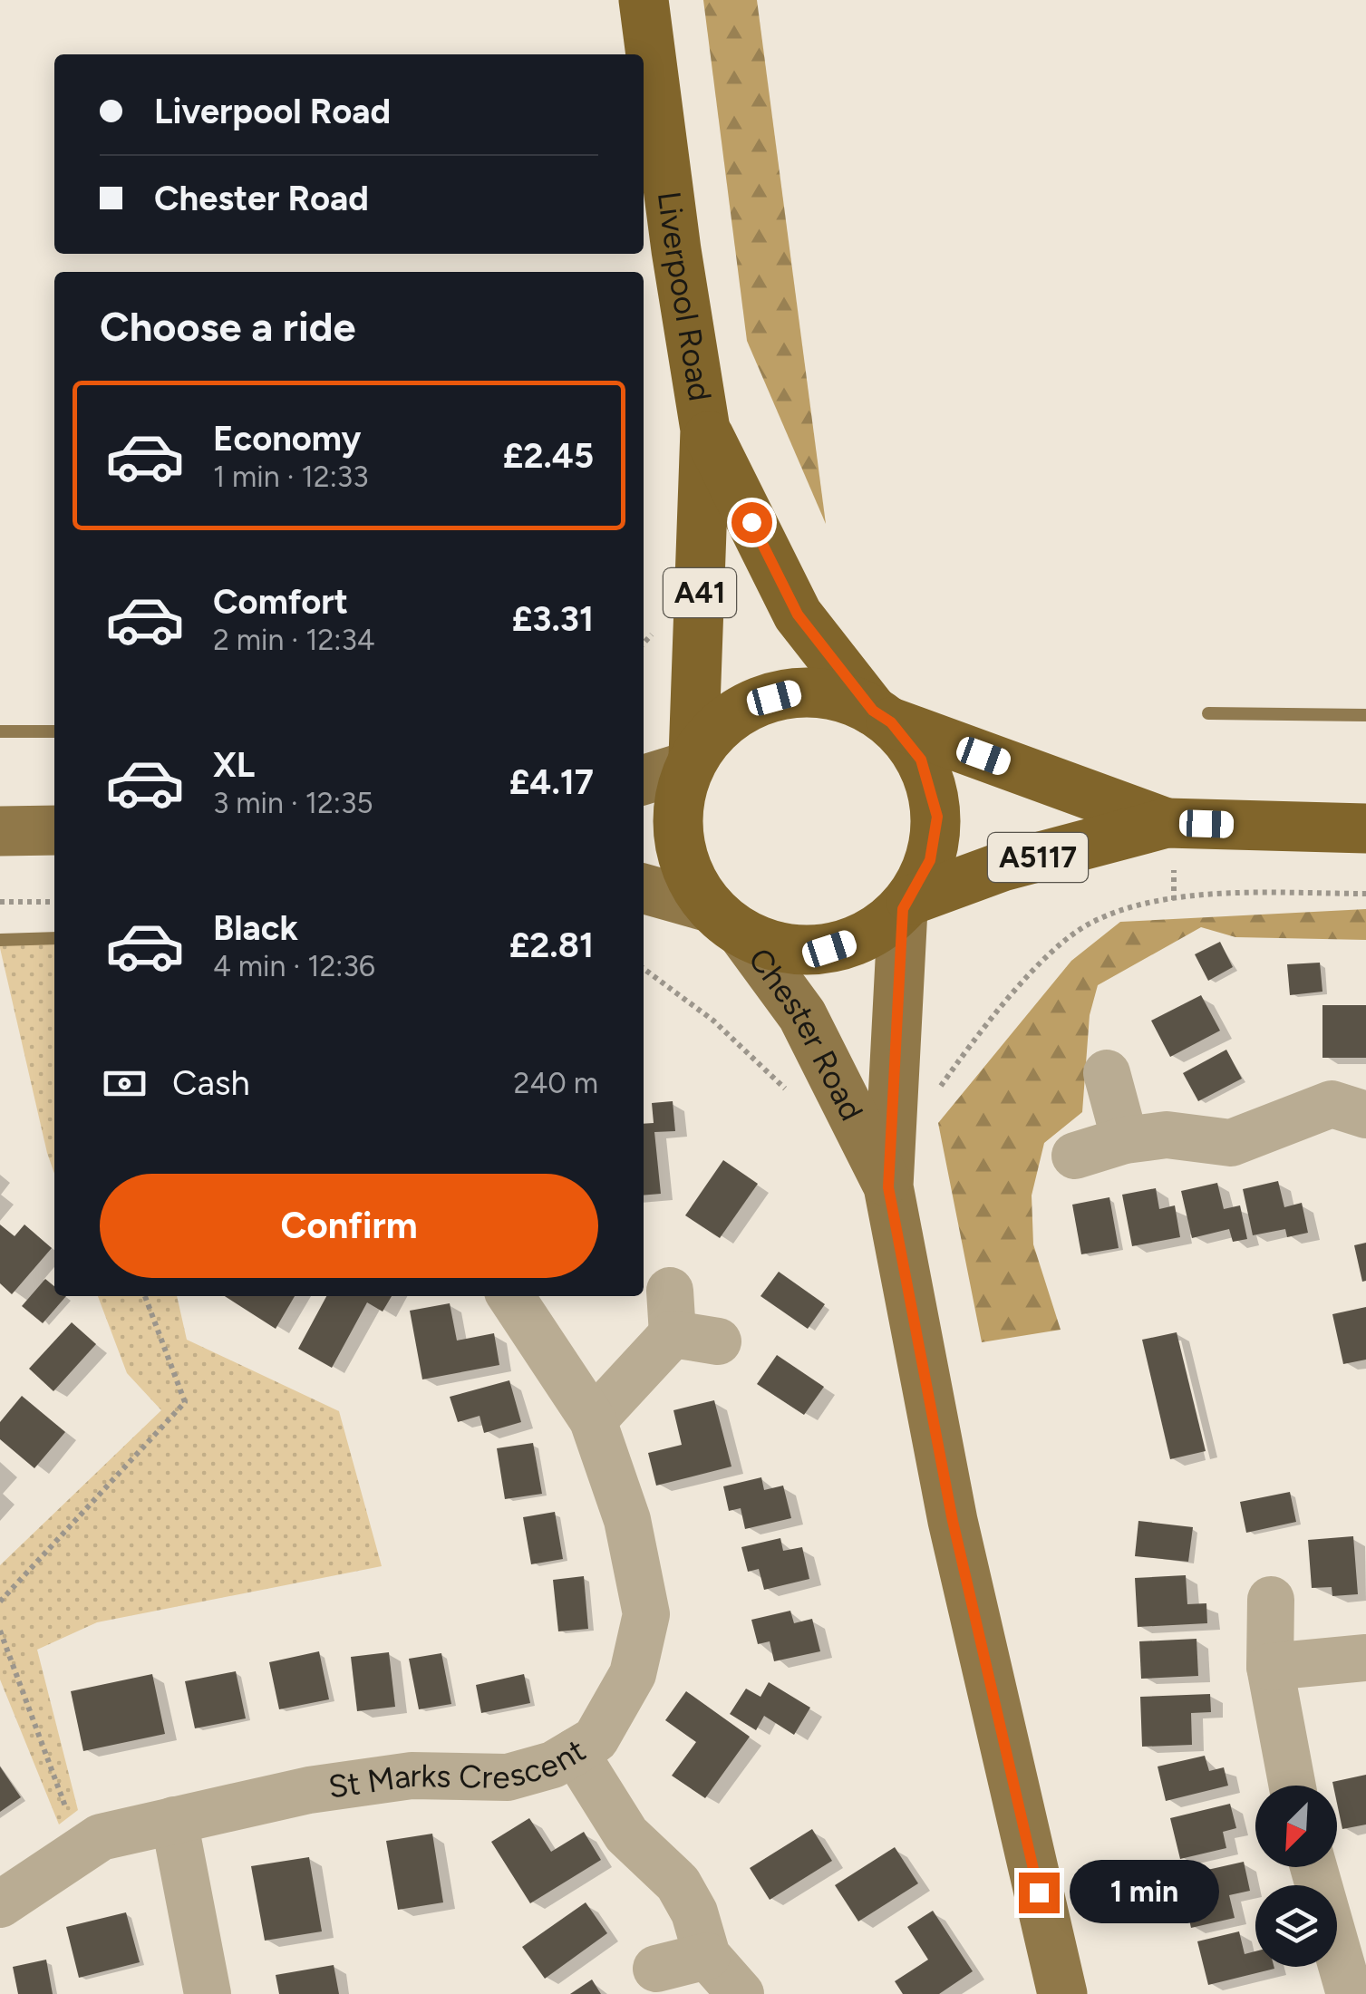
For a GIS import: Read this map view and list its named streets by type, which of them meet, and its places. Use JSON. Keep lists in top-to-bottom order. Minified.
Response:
{"streets":{"highway":["Liverpool Road","A41","A5117"],"main road":["Chester Road"],"street":["St Marks Crescent"]},"crossings":[["Liverpool Road","A41"],["Liverpool Road","A5117"],["Liverpool Road","Chester Road"],["A41","A5117"],["A41","Chester Road"],["A5117","Chester Road"]],"north":"bottom left","page":{"banner":["Liverpool Road","Chester Road"],"heading":"Choose a ride","list":[{"name":"Economy","note":"1 min · 12:33","value":"£2.45"},{"name":"Comfort","note":"2 min · 12:34","value":"£3.31"},{"name":"XL","note":"3 min · 12:35","value":"£4.17"},{"name":"Black","note":"4 min · 12:36","value":"£2.81"}],"pay":["Cash","240 m"],"buttons":"Confirm","bubble":"1 min"}}
